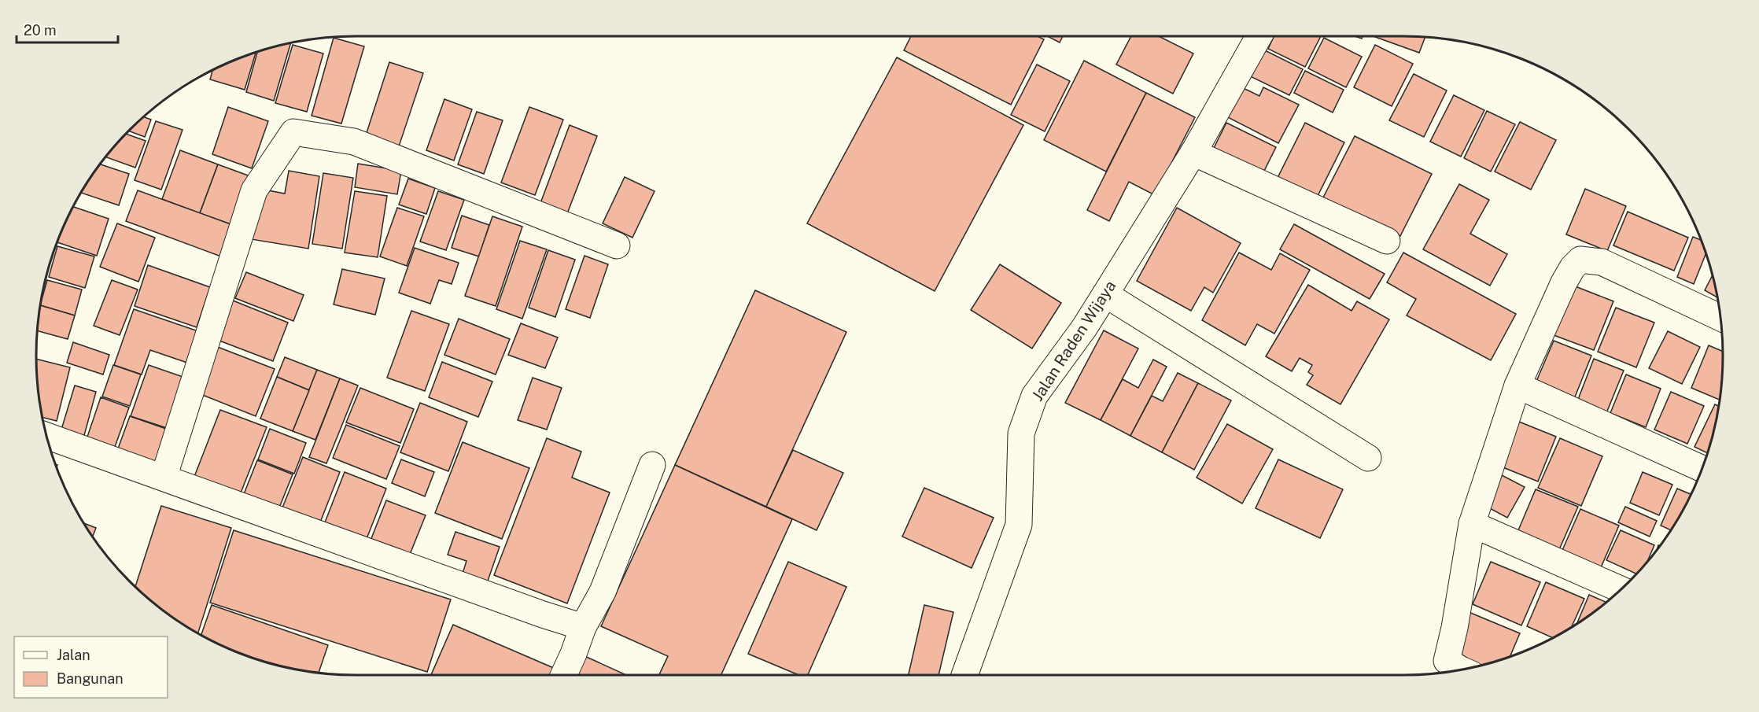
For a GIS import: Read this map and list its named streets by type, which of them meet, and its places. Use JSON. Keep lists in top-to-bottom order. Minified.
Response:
{"streets":{"street":["Jalan Raden Wijaya"]},"legend":["Jalan","Bangunan"],"scale_bar":"20 m"}
